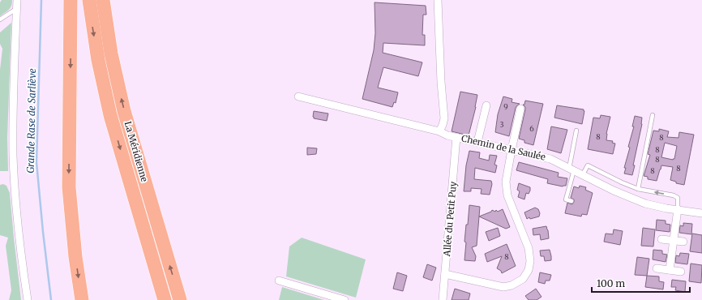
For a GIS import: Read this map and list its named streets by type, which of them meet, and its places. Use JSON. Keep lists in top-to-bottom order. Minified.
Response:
{"streets":{"highway":["La Méridienne"],"street":["Chemin de la Saulée","Allée du Petit Puy"]},"crossings":[["Chemin de la Saulée","Allée du Petit Puy"]],"water":["Grande Rase de Sarliève"],"house_numbers":["9","3","6","8","8","8","8","8","8","8"],"scale_bar":"100 m"}
